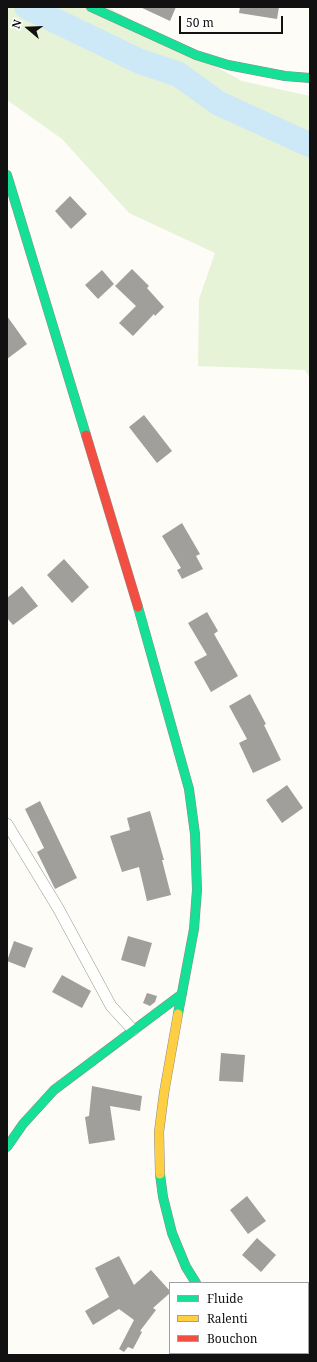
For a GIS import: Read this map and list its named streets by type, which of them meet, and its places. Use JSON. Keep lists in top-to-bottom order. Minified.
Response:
{"legend":["Fluide","Ralenti","Bouchon"],"scale_bar":"50 m","north":"left"}
